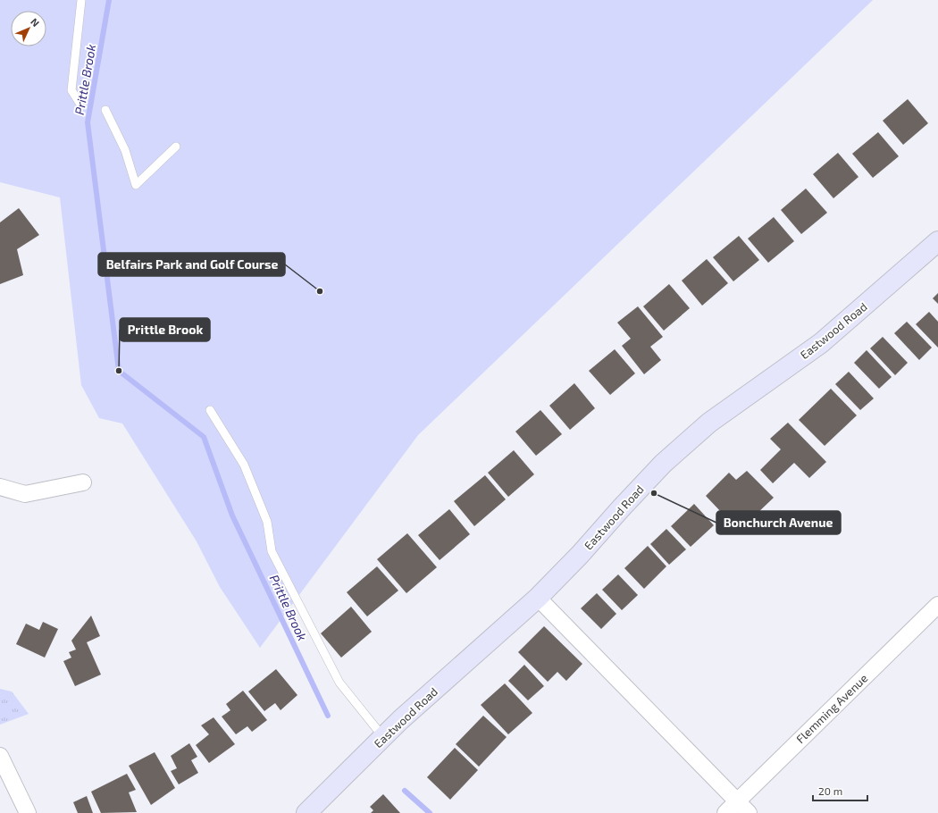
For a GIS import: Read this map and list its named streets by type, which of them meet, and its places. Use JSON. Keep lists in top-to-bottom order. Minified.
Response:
{"streets":{"street":["Eastwood Road","Flemming Avenue"]},"water":["Prittle Brook"],"places":["Belfairs Park and Golf Course","Prittle Brook","Bonchurch Avenue"],"scale_bar":"20 m","north":"top right"}
